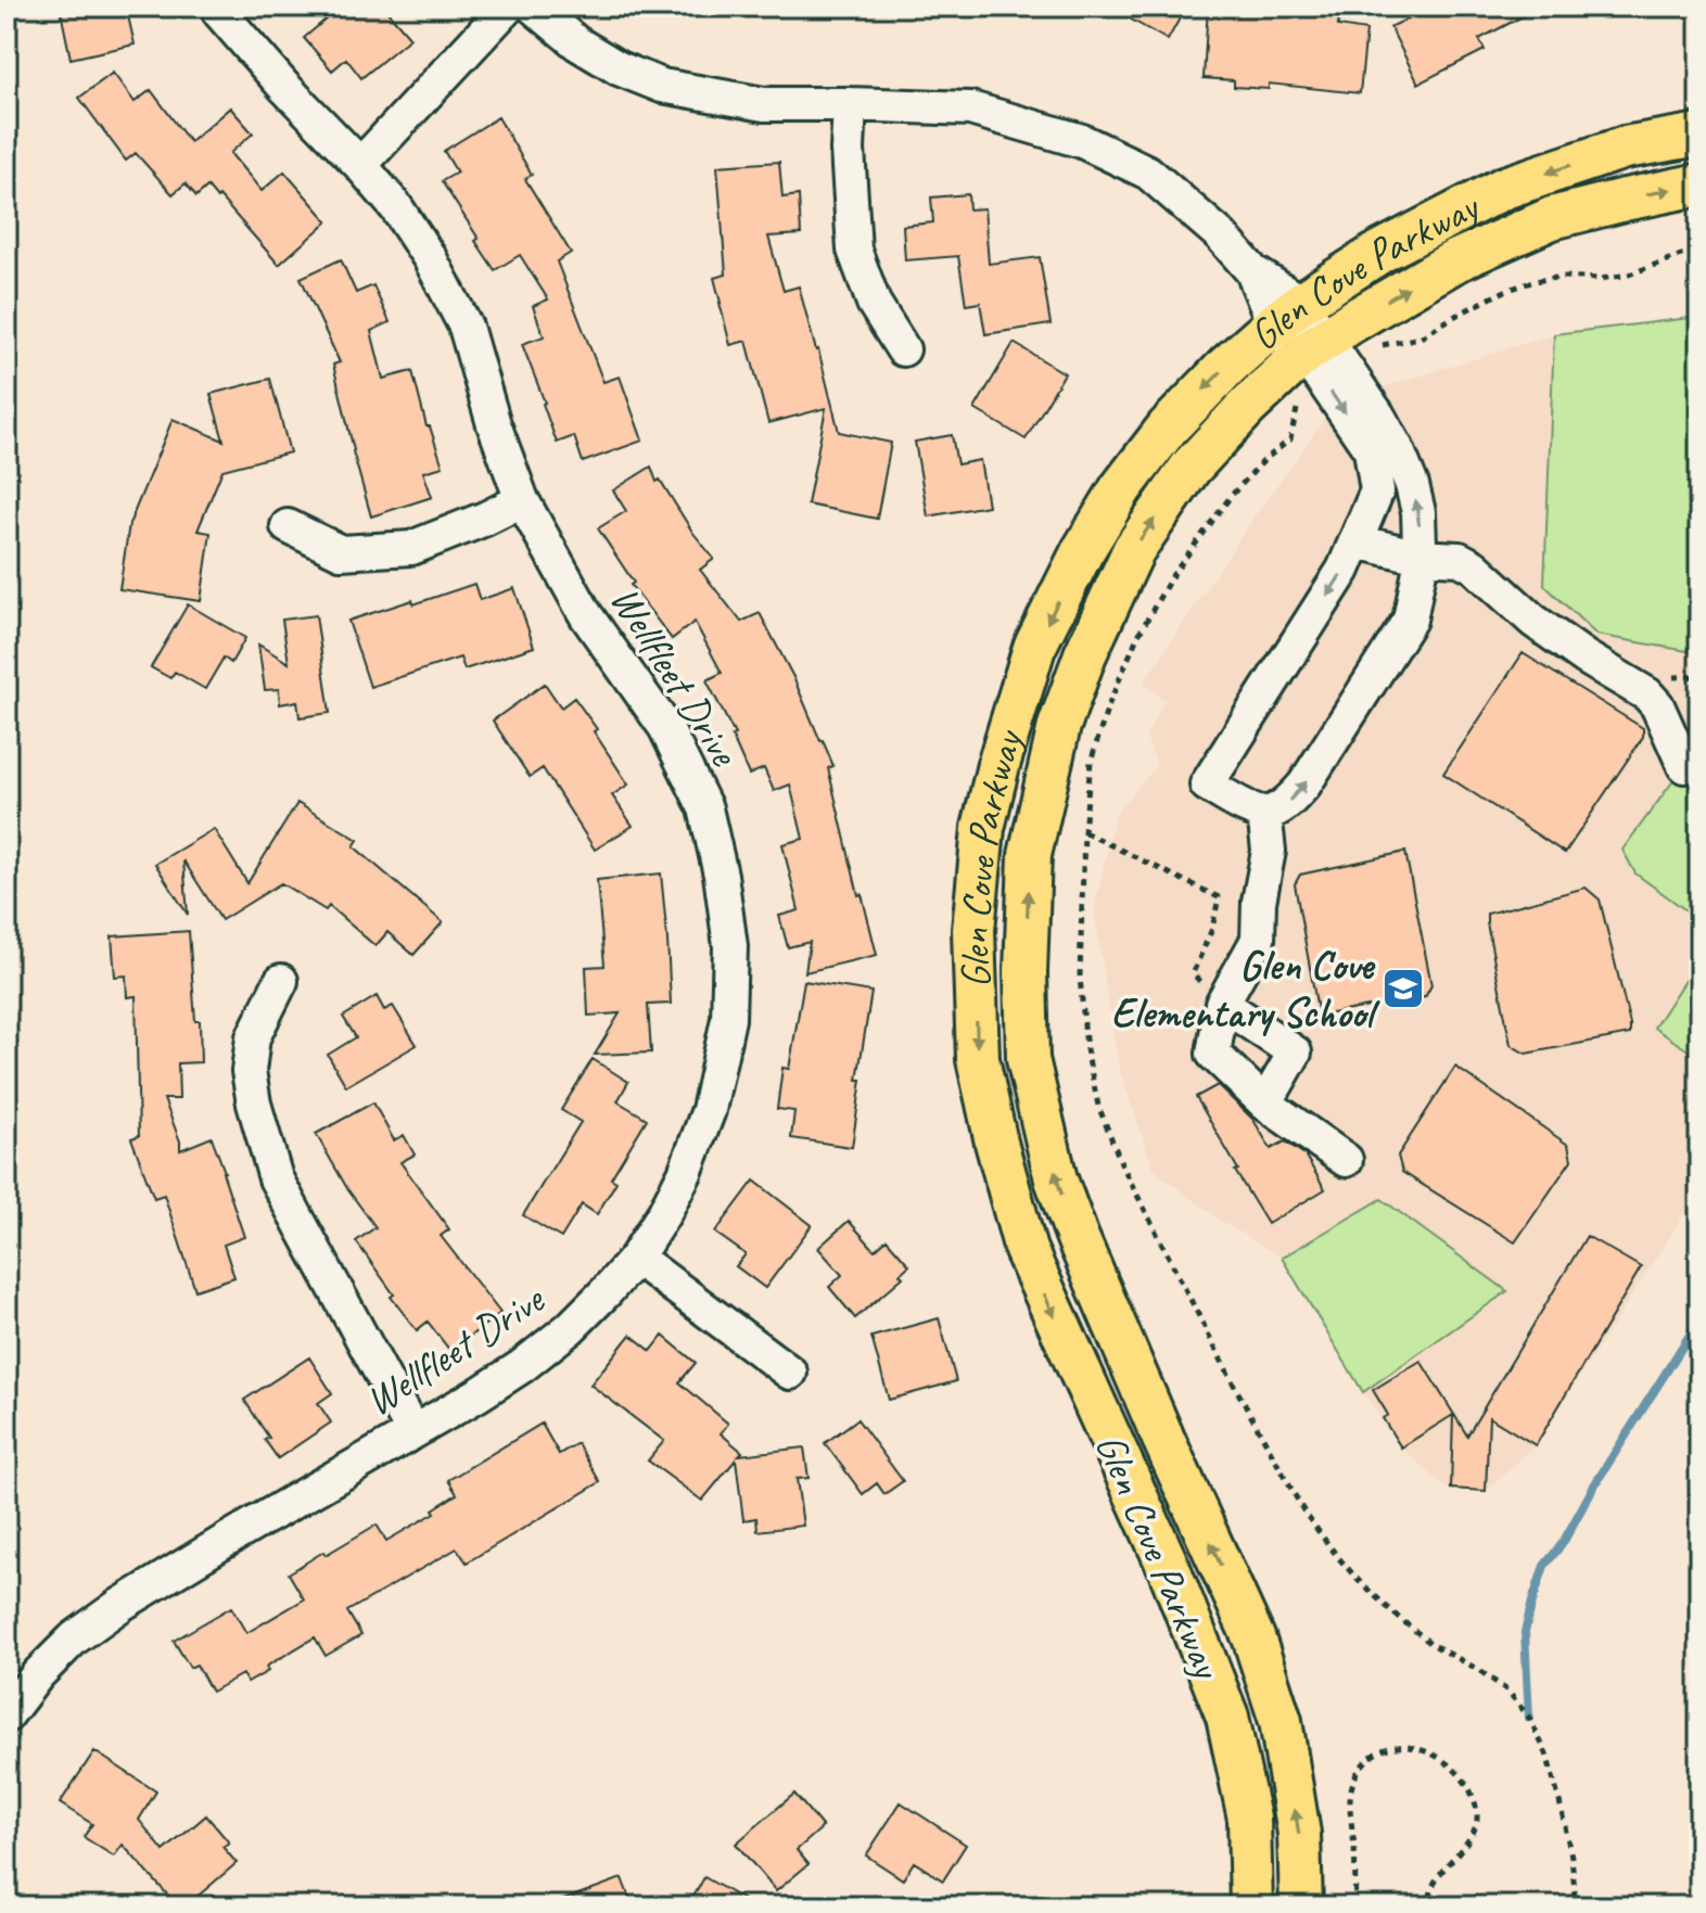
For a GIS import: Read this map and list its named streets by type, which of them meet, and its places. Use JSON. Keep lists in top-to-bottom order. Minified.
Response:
{"streets":{"main road":["Glen Cove Parkway"],"street":["Wellfleet Drive"]},"places":{"school or university":["Glen Cove Elementary School"]}}
